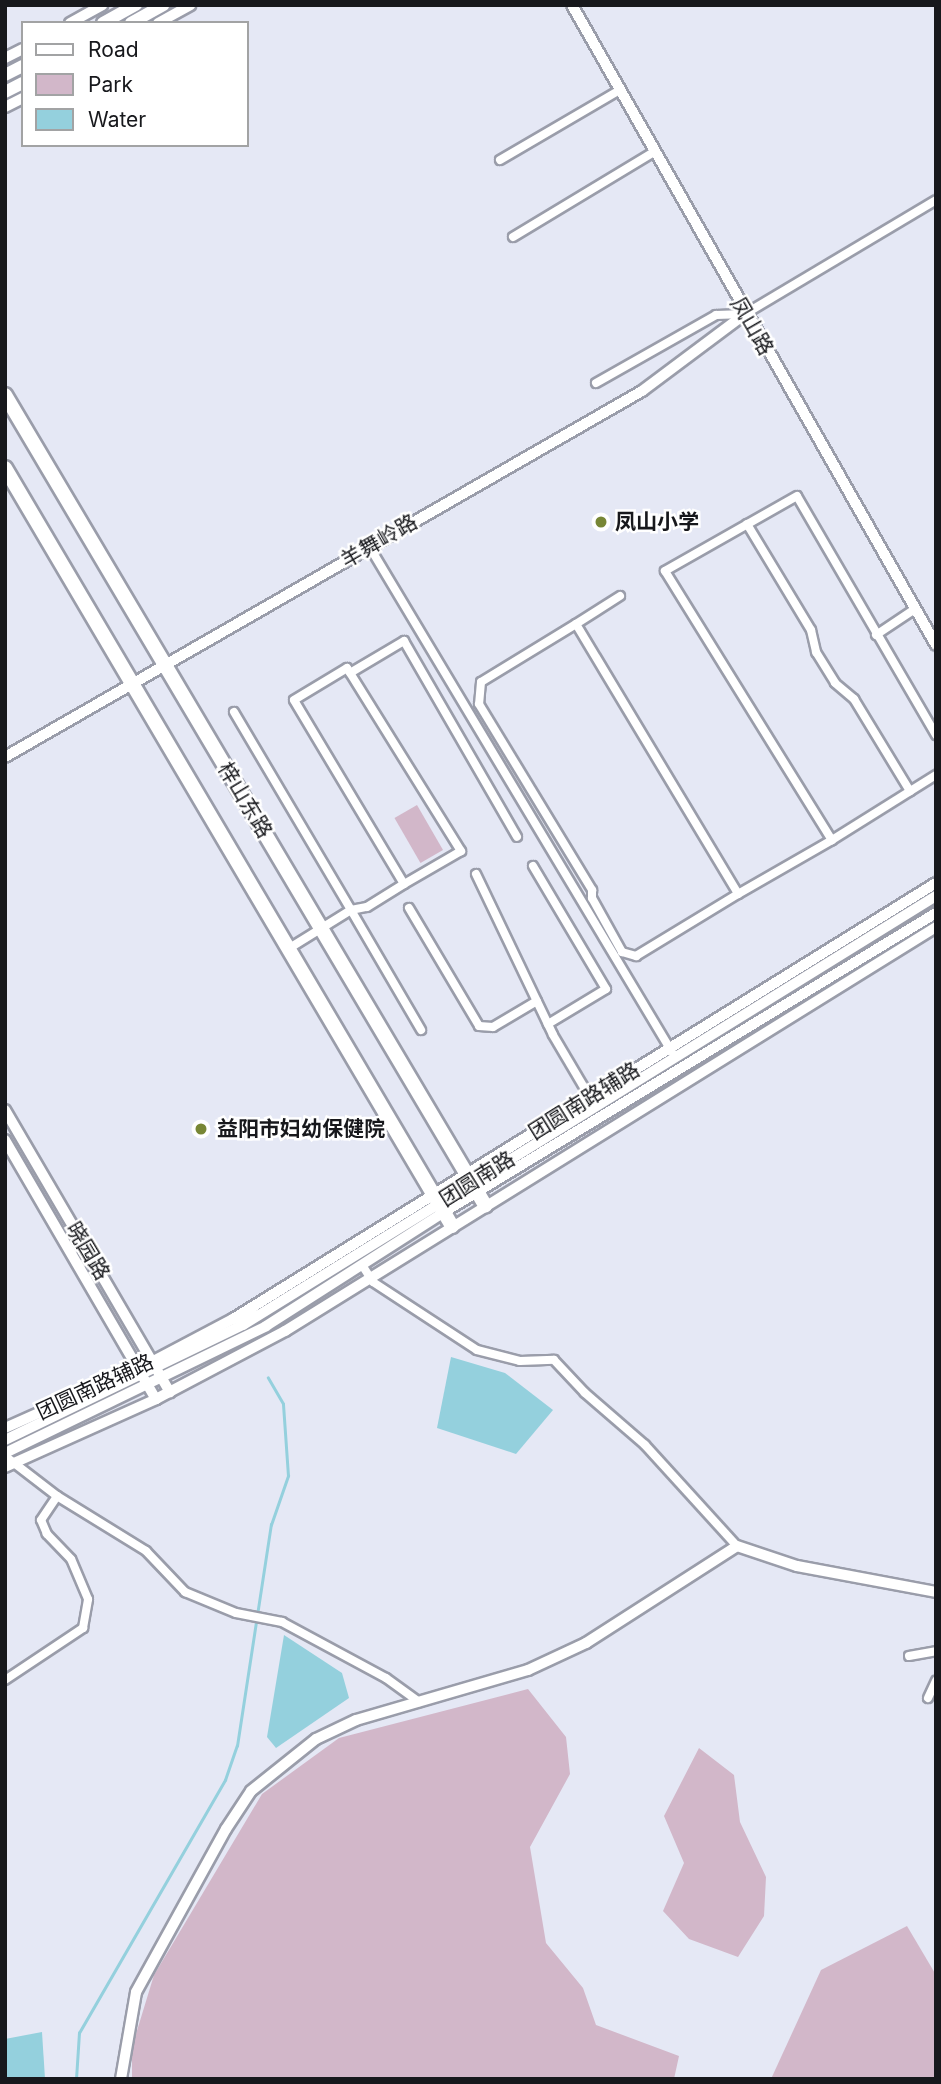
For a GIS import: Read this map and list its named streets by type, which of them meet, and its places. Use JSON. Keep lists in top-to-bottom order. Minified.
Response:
{"streets":{"highway":["梓山东路"],"main road":["团圆南路"],"street":["凤山路","羊舞岭路","团圆南路辅路","晓园路"]},"crossings":[["凤山路","羊舞岭路"],["羊舞岭路","梓山东路"],["梓山东路","团圆南路辅路"],["梓山东路","团圆南路"],["团圆南路辅路","团圆南路"],["团圆南路辅路","晓园路"],["团圆南路","晓园路"]],"places":["凤山小学","益阳市妇幼保健院"],"legend":["Road","Park","Water"]}
